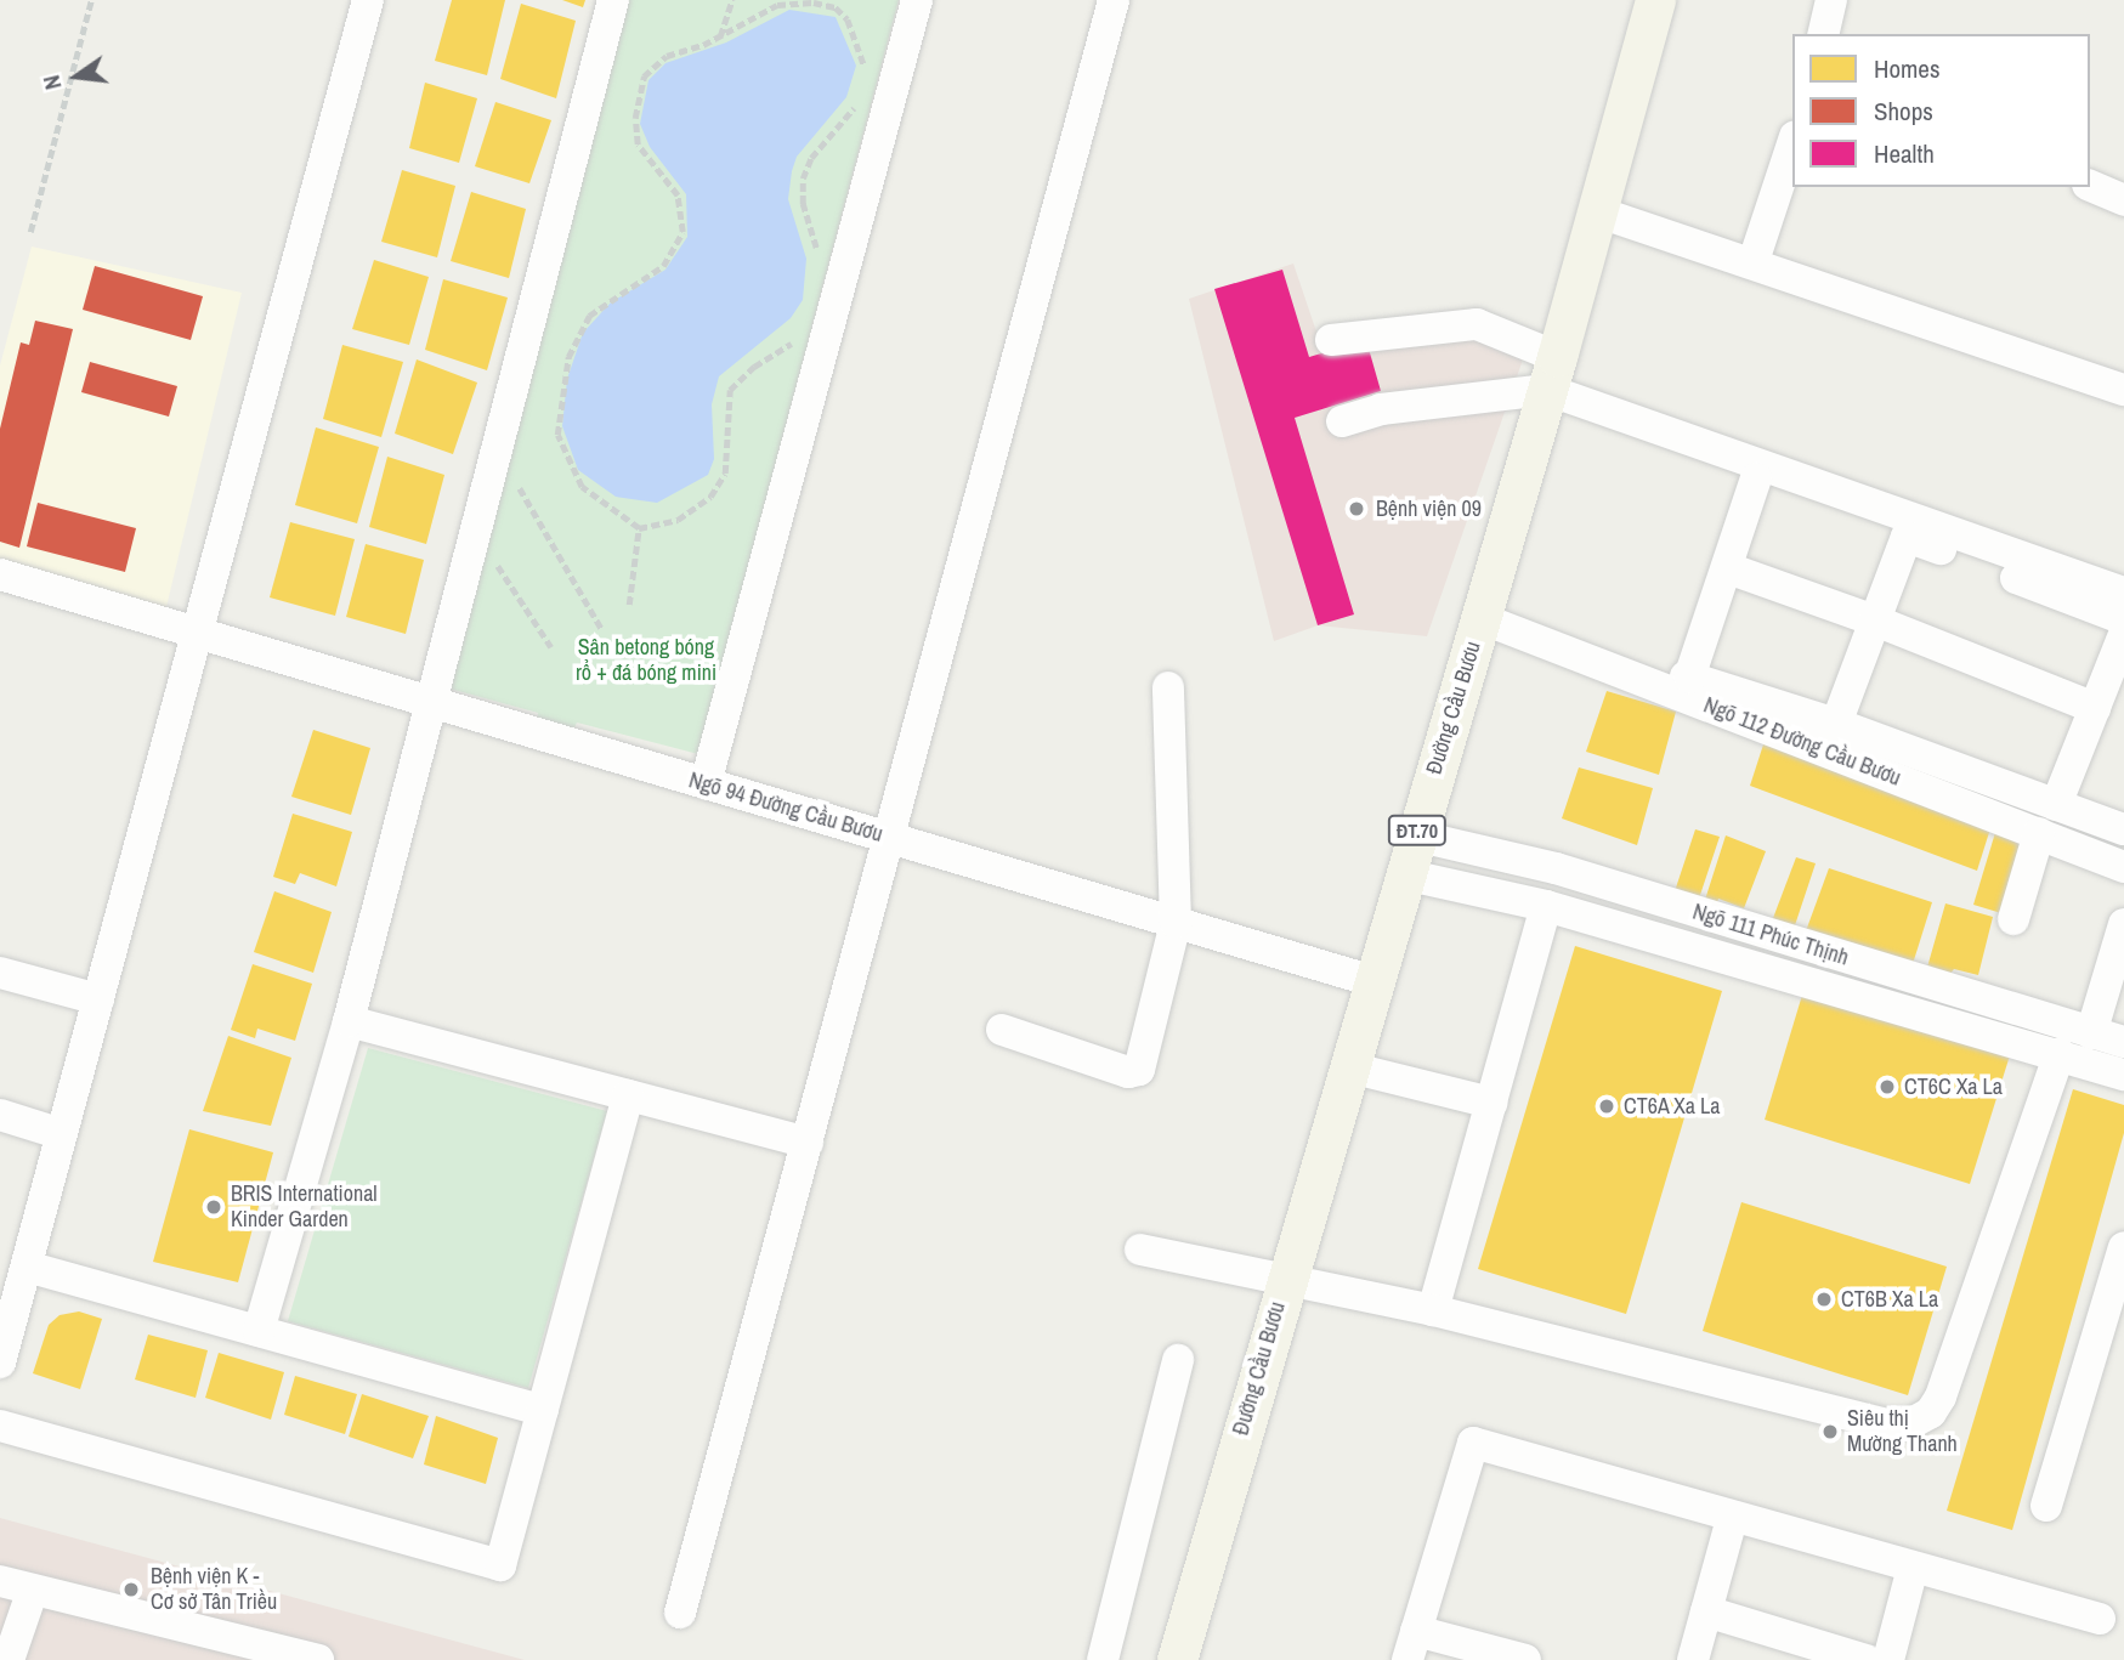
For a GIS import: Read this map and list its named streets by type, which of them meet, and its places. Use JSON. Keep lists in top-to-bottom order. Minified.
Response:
{"streets":{"main road":["Đường Cầu Bươu","ĐT.70"],"street":["Ngõ 112 Đường Cầu Bươu","Ngõ 94 Đường Cầu Bươu","Ngõ 111 Phúc Thịnh"]},"crossings":[["Đường Cầu Bươu","Ngõ 112 Đường Cầu Bươu"],["Đường Cầu Bươu","Ngõ 94 Đường Cầu Bươu"],["Đường Cầu Bươu","Ngõ 111 Phúc Thịnh"]],"parks":["Sân betong bóng rổ + đá bóng mini"],"places":["Bệnh viện 09","CT6C Xa La","CT6A Xa La","BRIS International Kinder Garden","CT6B Xa La","Siêu thị Mường Thanh","Bệnh viện K - Cơ sở Tân Triều"],"legend":["Homes","Shops","Health"],"north":"left"}
